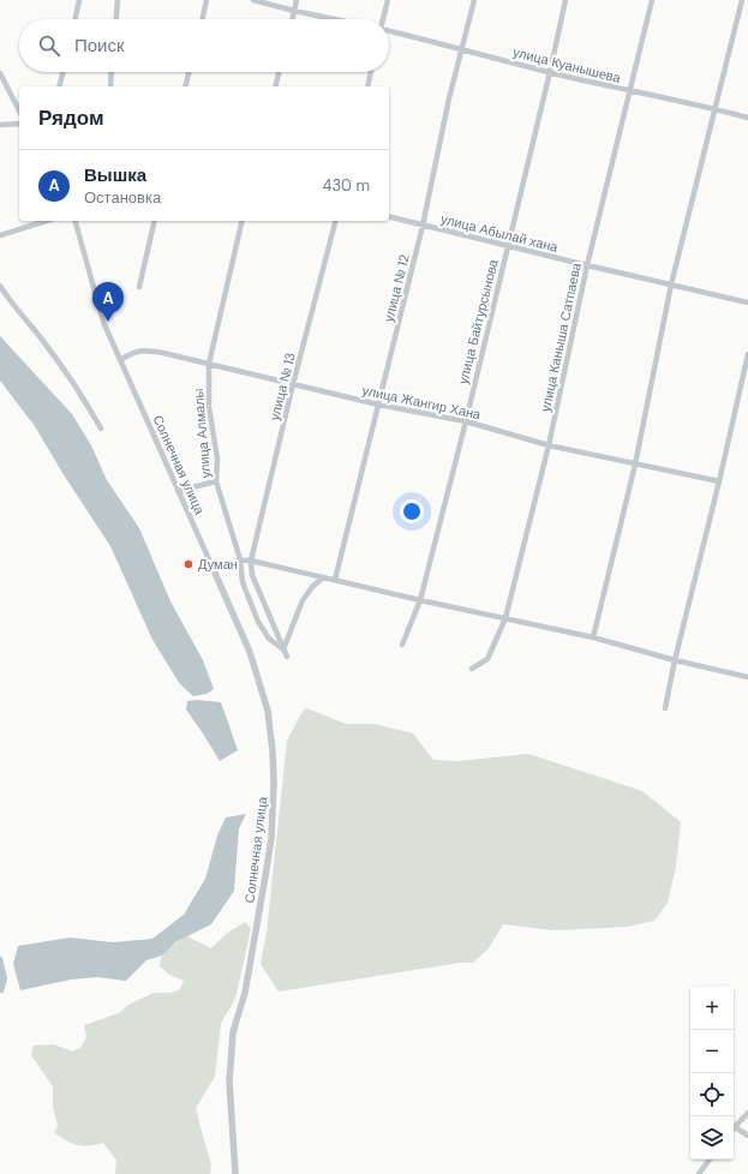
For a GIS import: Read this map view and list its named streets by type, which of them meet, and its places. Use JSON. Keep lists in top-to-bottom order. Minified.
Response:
{"streets":{"street":["улица Куанышева","улица Абылай хана","улица № 12","улица Байтурсынова","улица Каныша Сатпаева","улица № 13","улица Жангир Хана","улица Алмалы","Солнечная улица"]},"crossings":[["улица Куанышева","улица № 12"],["улица Куанышева","улица Байтурсынова"],["улица Куанышева","улица Каныша Сатпаева"],["улица Абылай хана","улица № 12"],["улица Абылай хана","улица Байтурсынова"],["улица Абылай хана","улица Каныша Сатпаева"],["улица № 12","улица Жангир Хана"],["улица Байтурсынова","улица Жангир Хана"],["улица Каныша Сатпаева","улица Жангир Хана"],["улица № 13","улица Жангир Хана"],["улица Жангир Хана","улица Алмалы"],["улица Жангир Хана","Солнечная улица"]],"places":["Думан"],"page":{"search":"Поиск","heading":"Рядом","list":[{"mark":"A","name":"Вышка","note":"Остановка","value":"430 m"}],"pins":"A","map_buttons":["+","−"]}}
